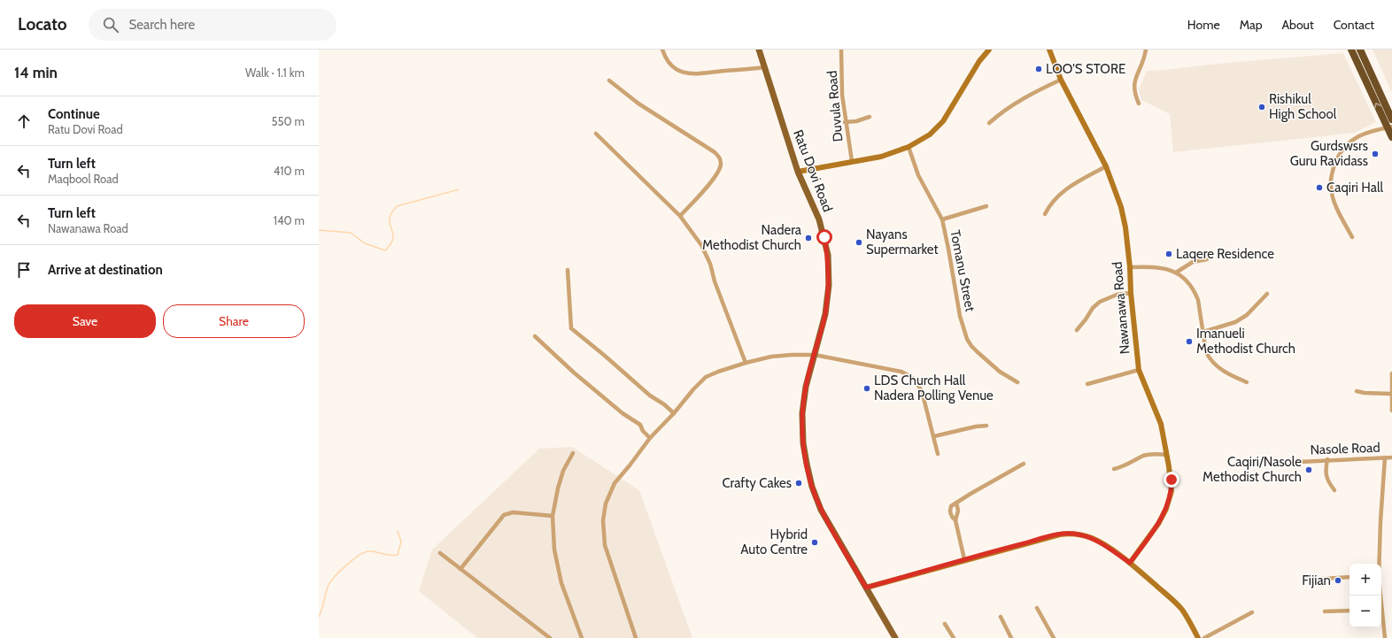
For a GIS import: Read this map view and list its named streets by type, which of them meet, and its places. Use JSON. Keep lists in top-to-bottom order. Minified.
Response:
{"streets":{"main road":["Ratu Dovi Road"],"street":["Duvula Road","Tomanu Street","Nawanawa Road","Nasole Road"]},"places":["LOO'S STORE","Rishikul High School","Gurdswsrs Guru Ravidass","Caqiri Hall","Nadera Methodist Church","Nayans Supermarket","Laqere Residence","Imanueli Methodist Church","LDS Church Hall Nadera Polling Venue","Caqiri/Nasole Methodist Church","Crafty Cakes","Hybrid Auto Centre","Fijian"],"page":{"header":"Locato","search":"Search here","nav":["Home","Map","About","Contact"],"heading":["14 min","Walk · 1.1 km"],"list":[["Continue","Ratu Dovi Road","550 m"],["Turn left","Maqbool Road","410 m"],["Turn left","Nawanawa Road","140 m"],"Arrive at destination"],"buttons":["Save","Share"],"map_buttons":["+","−"]}}
